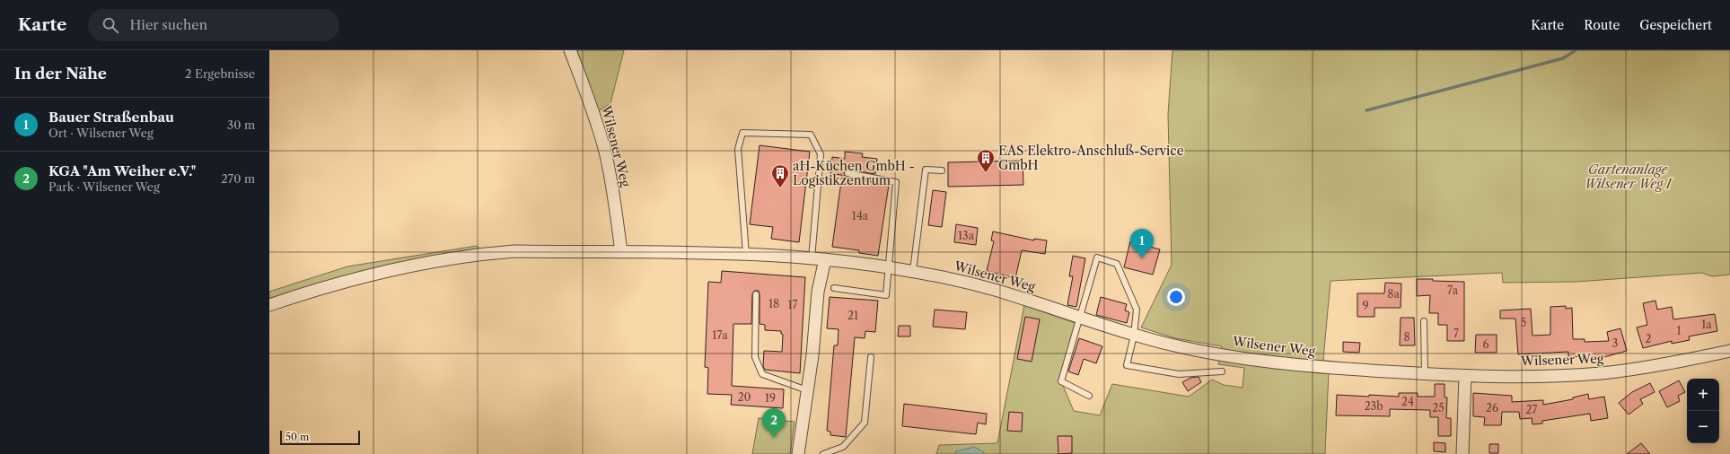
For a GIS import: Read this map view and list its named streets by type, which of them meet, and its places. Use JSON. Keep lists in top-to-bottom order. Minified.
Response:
{"streets":{"street":["Wilsener Weg"]},"parks":["Gartenanlage Wilsener Weg I"],"places":{"building":["EAS Elektro-Anschluß-Service GmbH","aH-Küchen GmbH - Logistikzentrum"]},"house_numbers":["14a","13a","7a","8a","18","17","9","21","5","1a","1","7","17a","8","2","3","6","20","19","24","23b","25","26","27"],"scale_bar":"50 m","page":{"header":"Karte","search":"Hier suchen","nav":["Karte","Route","Gespeichert"],"heading":["In der Nähe","2 Ergebnisse"],"list":[{"mark":"1","name":"Bauer Straßenbau","note":"Ort · Wilsener Weg","value":"30 m"},{"mark":"2","name":"KGA \"Am Weiher e.V.\"","note":"Park · Wilsener Weg","value":"270 m"}],"pins":["1","2"],"map_buttons":["+","−"],"scale":"50 m"}}
